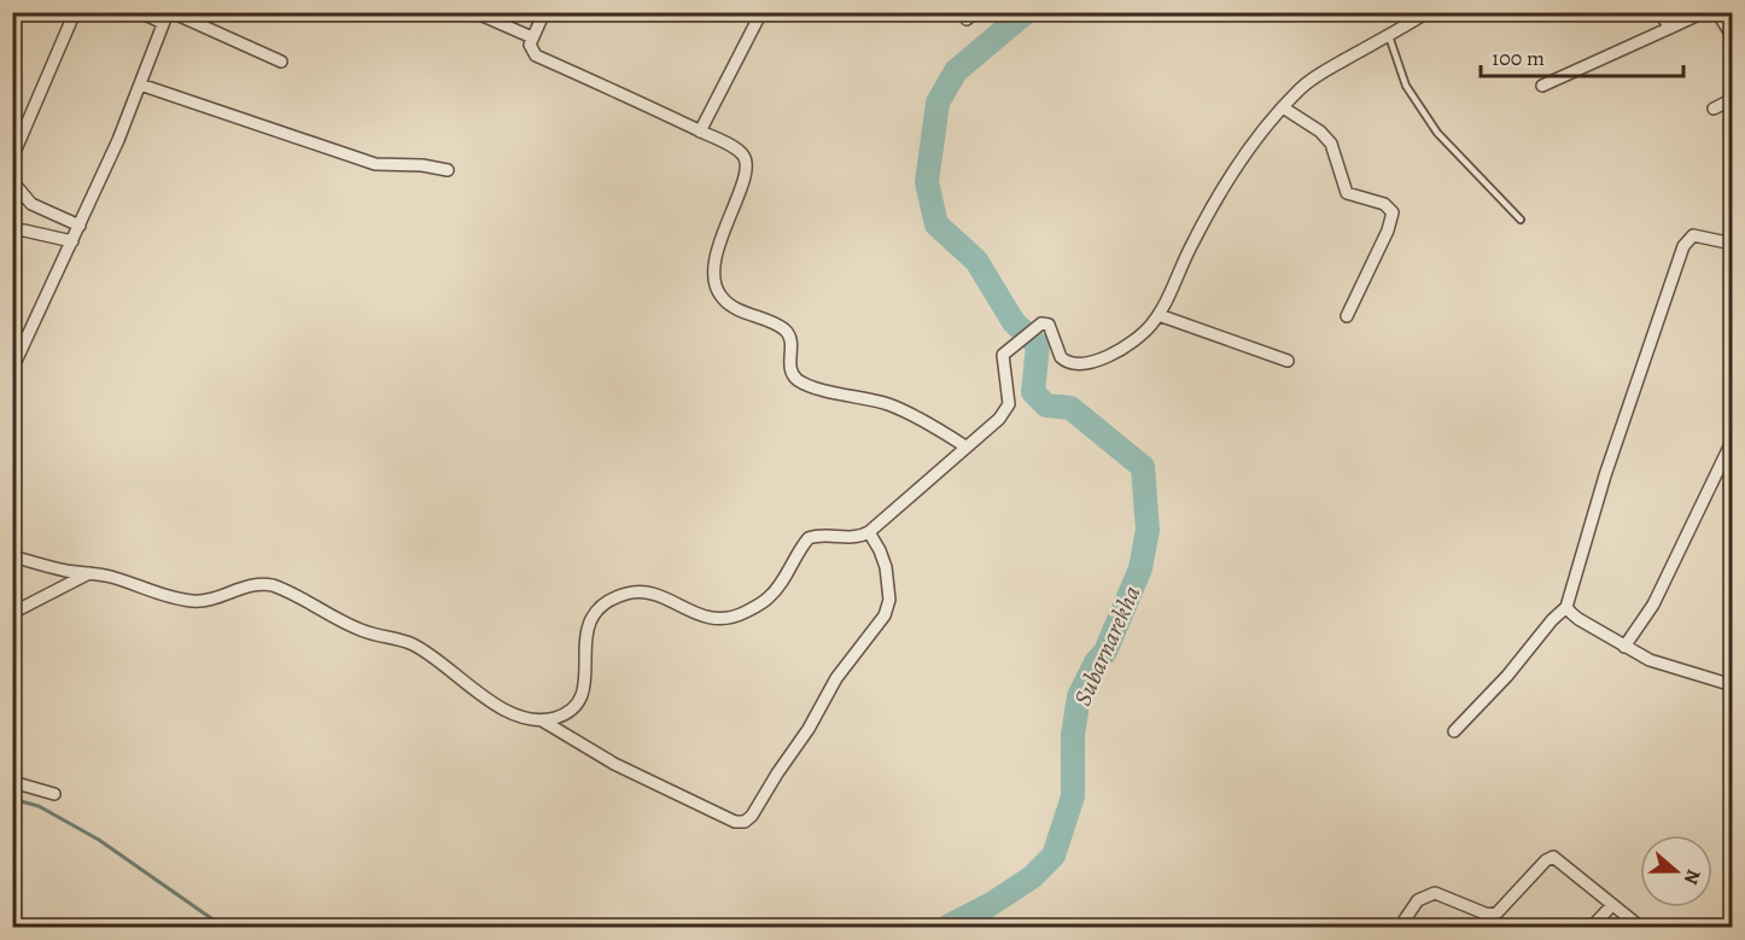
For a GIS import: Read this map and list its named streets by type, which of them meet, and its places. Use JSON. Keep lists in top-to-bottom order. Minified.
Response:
{"water":["Subarnarekha"],"scale_bar":"100 m","north":"right"}
